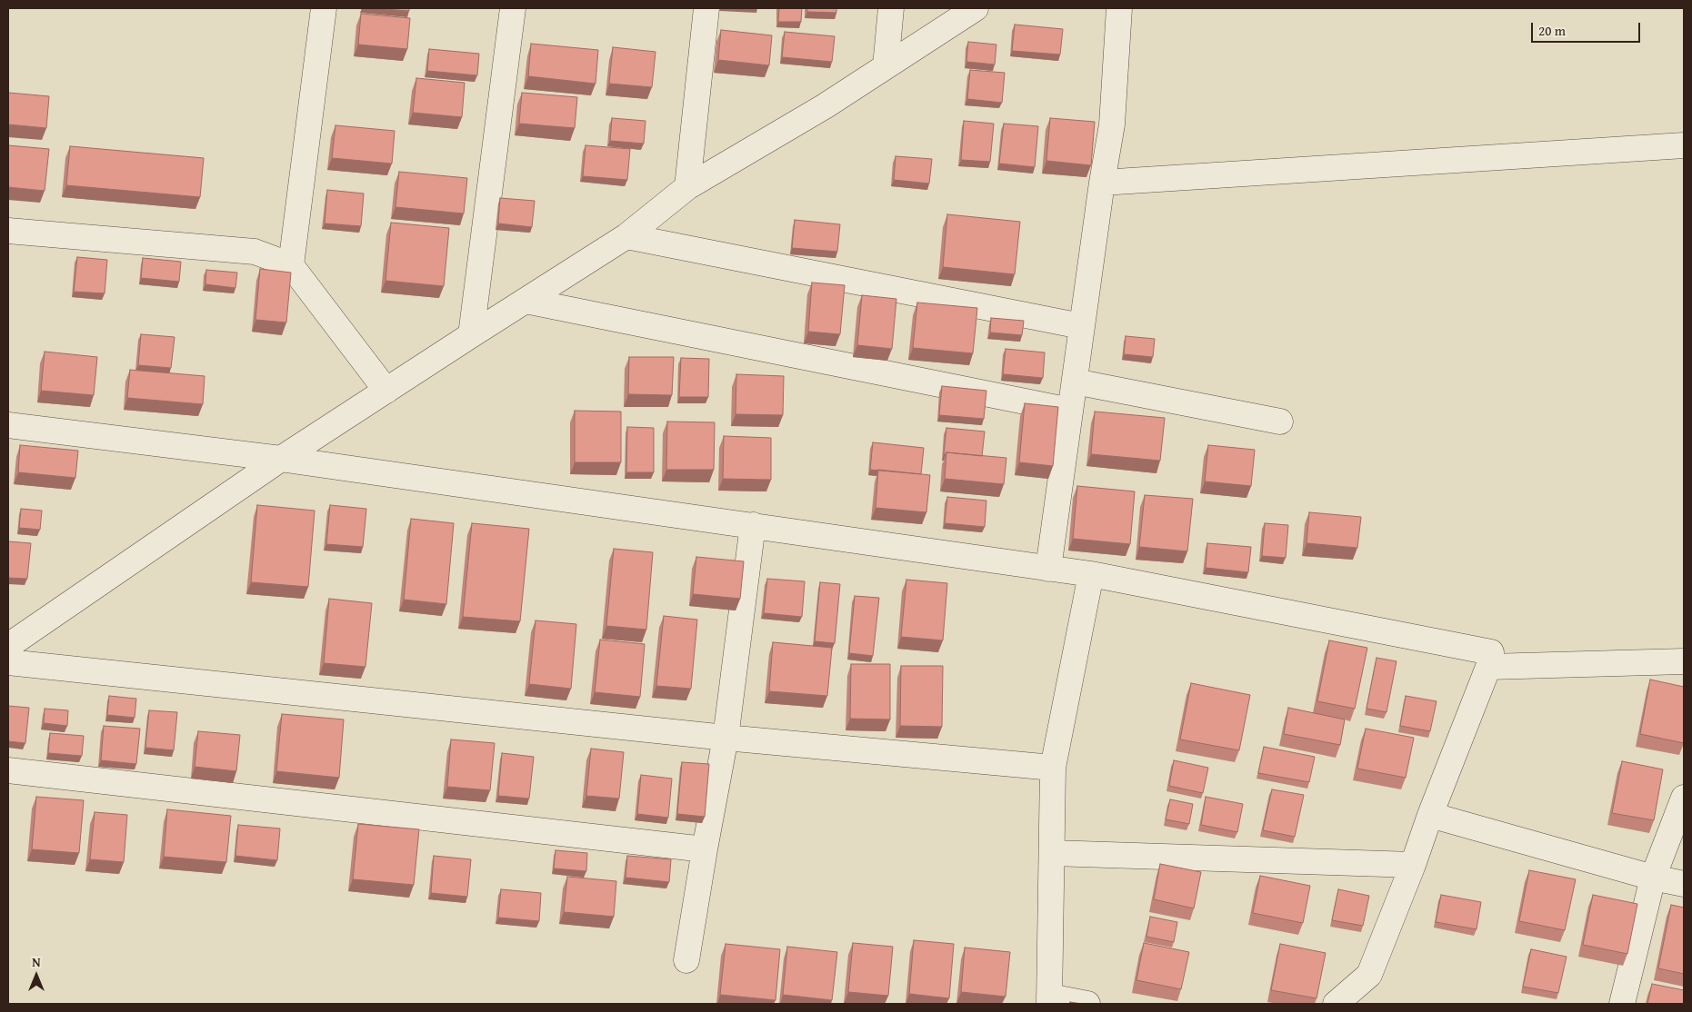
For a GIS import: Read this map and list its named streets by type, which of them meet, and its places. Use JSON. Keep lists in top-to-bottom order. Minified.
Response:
{"scale_bar":"20 m","north":"top"}
